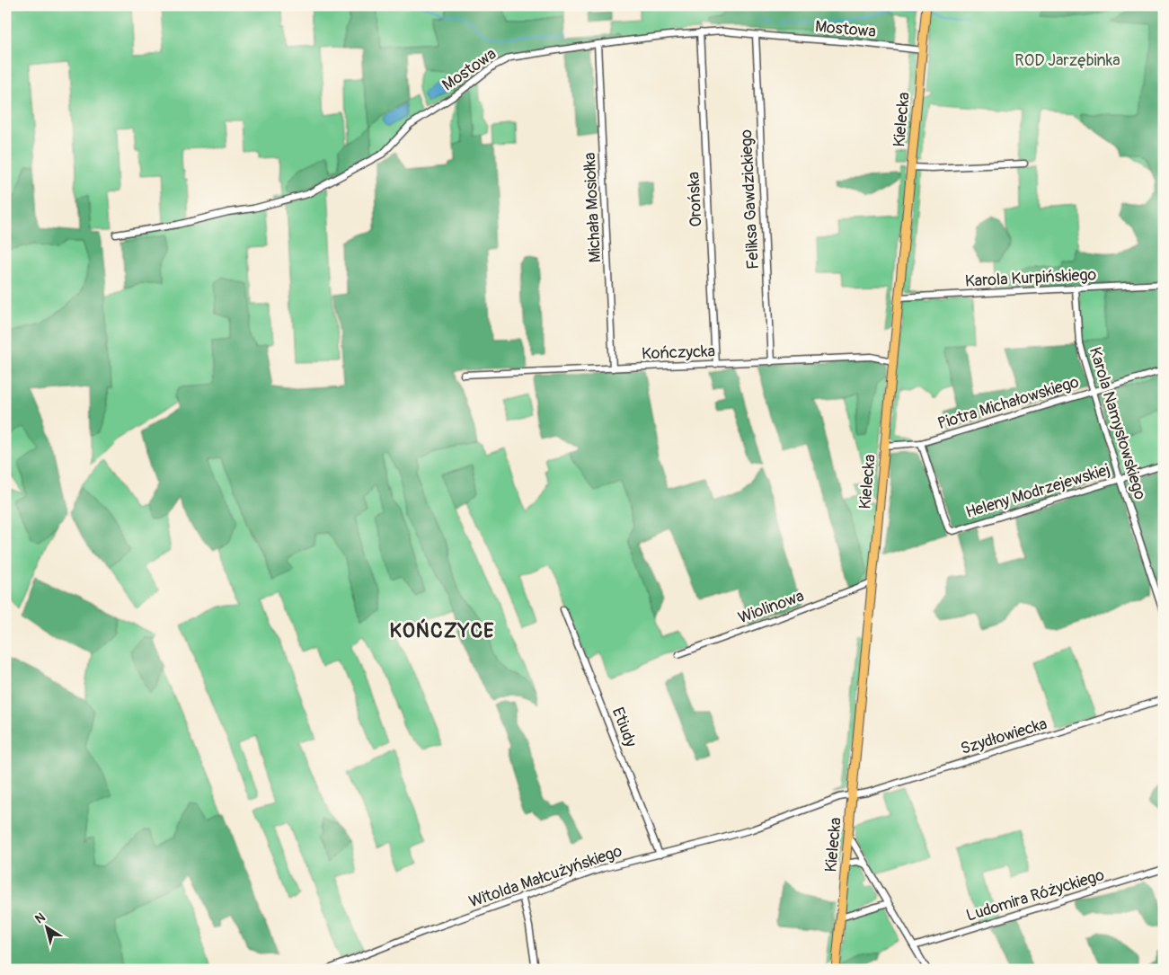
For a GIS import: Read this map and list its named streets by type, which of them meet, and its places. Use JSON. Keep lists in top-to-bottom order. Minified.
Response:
{"streets":{"main road":["Kielecka"],"street":["Mostowa","Orońska","Feliksa Gawdzickiego","Michała Mosiołka","Karola Kurpińskiego","Kończycka","Piotra Michałowskiego","Karola Namysłowskiego","Heleny Modrzejewskiej","Wiolinowa","Etiudy","Szydłowiecka","Witolda Małcużyńskiego","Ludomira Różyckiego"]},"crossings":[["Mostowa","Kielecka"],["Mostowa","Orońska"],["Mostowa","Feliksa Gawdzickiego"],["Mostowa","Michała Mosiołka"],["Kielecka","Karola Kurpińskiego"],["Kielecka","Kończycka"],["Kielecka","Piotra Michałowskiego"],["Kielecka","Wiolinowa"],["Kielecka","Szydłowiecka"],["Kielecka","Witolda Małcużyńskiego"],["Orońska","Kończycka"],["Feliksa Gawdzickiego","Kończycka"],["Michała Mosiołka","Kończycka"],["Karola Kurpińskiego","Karola Namysłowskiego"],["Piotra Michałowskiego","Karola Namysłowskiego"],["Piotra Michałowskiego","Heleny Modrzejewskiej"],["Karola Namysłowskiego","Heleny Modrzejewskiej"],["Etiudy","Witolda Małcużyńskiego"],["Szydłowiecka","Witolda Małcużyńskiego"]],"districts":["KOŃCZYCE"],"parks":["ROD Jarzębinka"],"north":"top left"}
